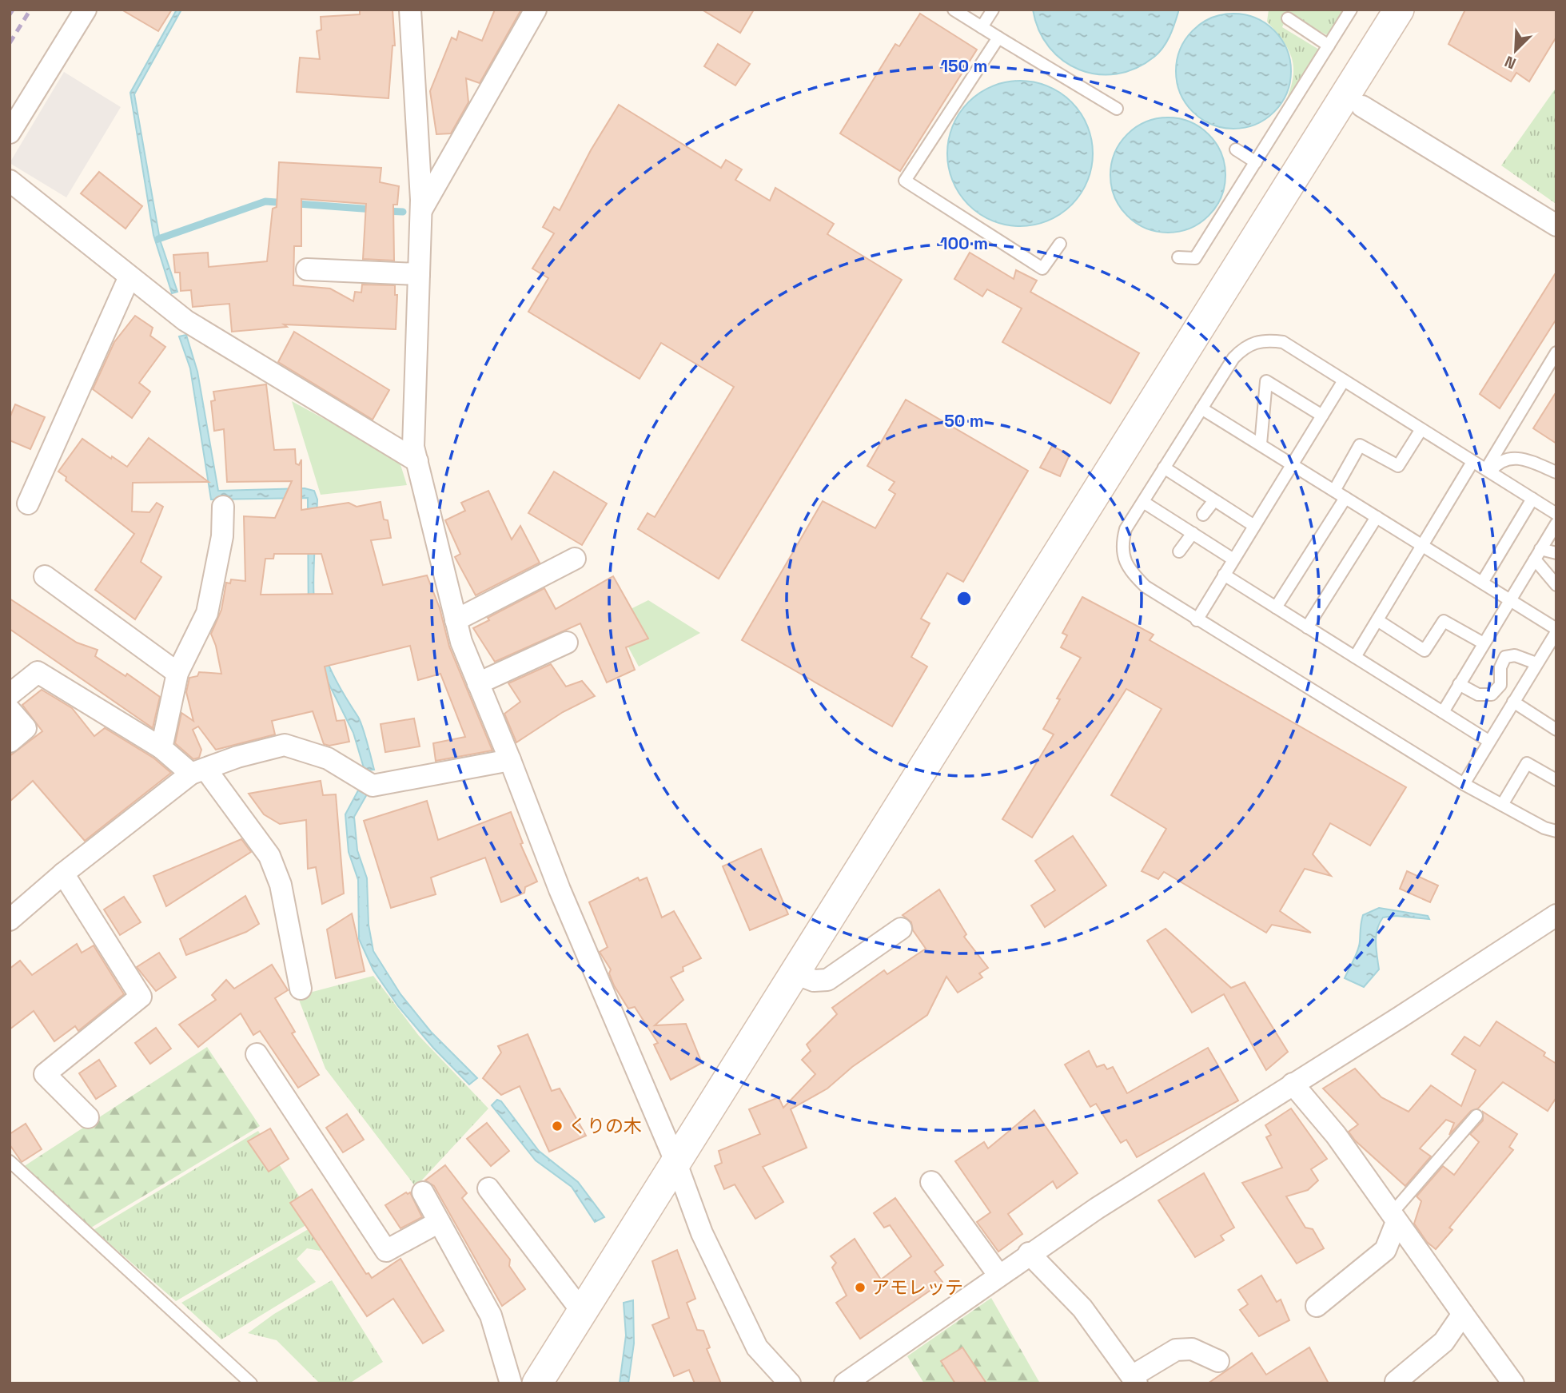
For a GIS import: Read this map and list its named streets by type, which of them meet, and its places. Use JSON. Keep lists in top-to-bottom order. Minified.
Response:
{"places":["くりの木","アモレッテ"],"north":"bottom left","rings":["150 m","100 m","50 m"]}
